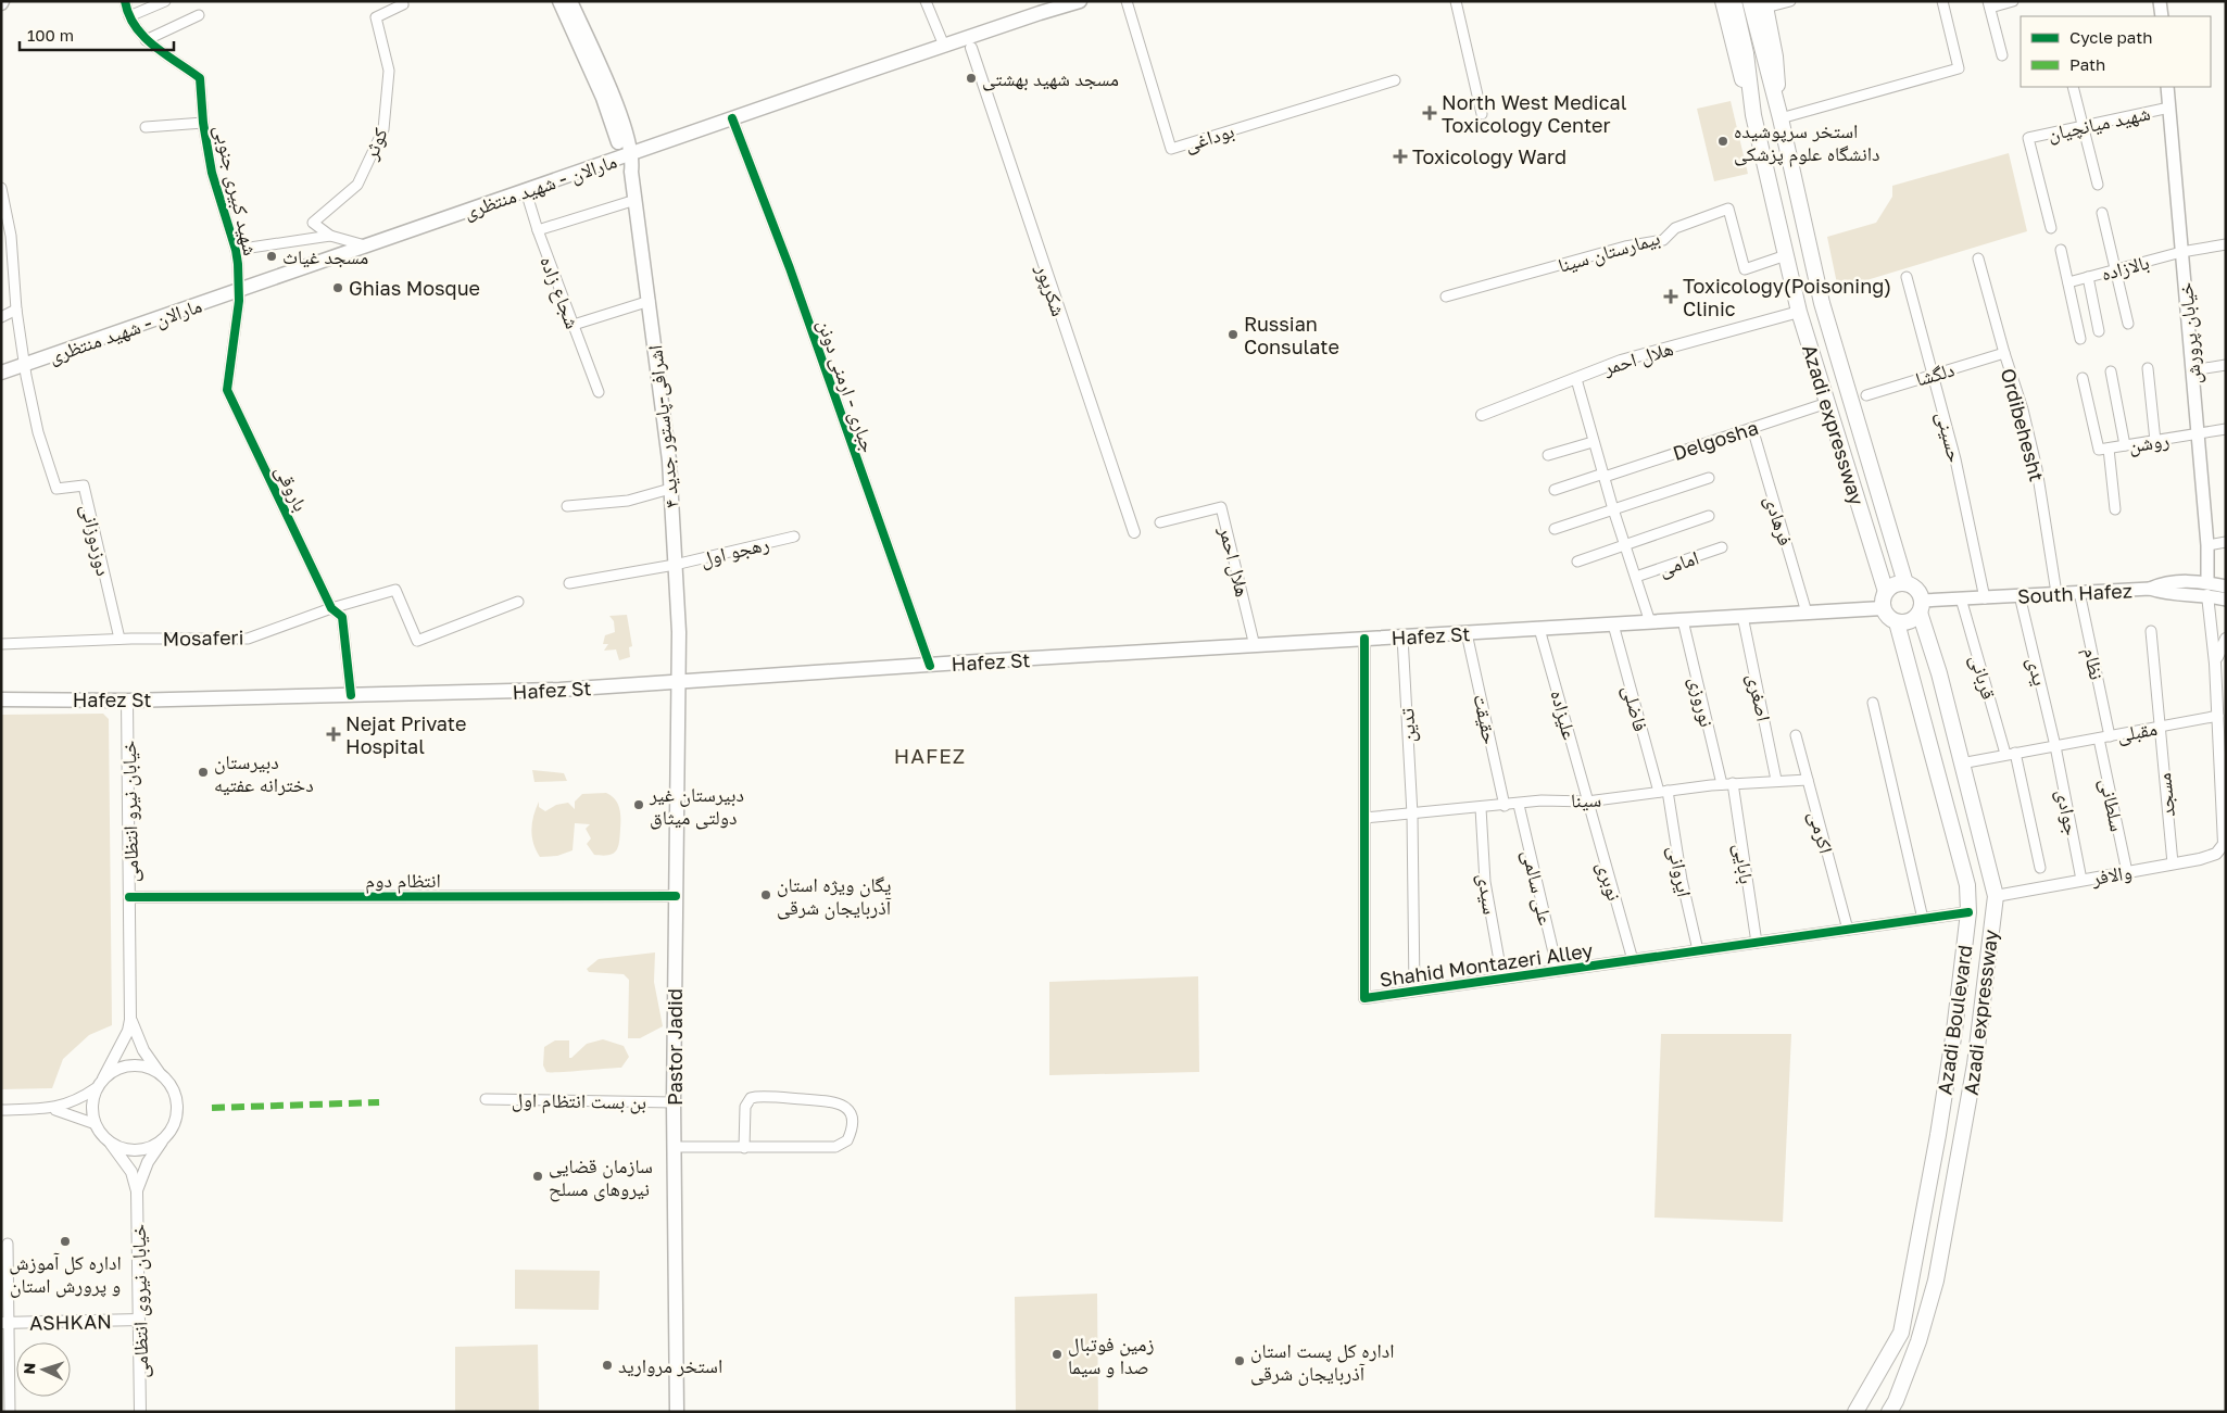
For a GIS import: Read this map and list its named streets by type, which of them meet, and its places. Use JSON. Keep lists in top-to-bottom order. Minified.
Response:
{"streets":{"highway":["Azadi expressway","Azadi Boulevard"],"main road":["مارالان - شهید منتظری","خیابان پرورش","اشرافی-پاستور جدید ۴","South Hafez","Hafez St","Pastor Jadid"],"street":["شهید میانچیان","بوداغی","کوثر","شهید کبیری جنوبی","بیمارستان سینا","بالازاده","شکرپور","شجاع زاده","هلال احمر","دلگشا","جباری - ارمنی دونن","Ordibehesht","حسینی","Delgosha","روشن","باروقی","فرهادی","دوزدوزانی","رهجو اول","امامی","Mosaferi","نظام","یدی","قربانی","اصغری","نوروزی","فاضلی","علیزاده","حقیقت","تدین","مقبلی","مسجد","سینا","سلطانی","خیابان نیرو انتظامی","جوادی","اکرمی","بابایی","ایروانی","والافر","انتظام دوم","نوبری","علی سالمی","سیدی","Shahid Montazeri Alley","بن بست انتظام اول","خیابان نیروی انتظامی","ASHKAN"]},"crossings":[["شهید میانچیان","خیابان پرورش"],["مارالان - شهید منتظری","شهید کبیری جنوبی"],["مارالان - شهید منتظری","شجاع زاده"],["مارالان - شهید منتظری","جباری - ارمنی دونن"],["مارالان - شهید منتظری","اشرافی-پاستور جدید ۴"],["مارالان - شهید منتظری","باروقی"],["مارالان - شهید منتظری","دوزدوزانی"],["شهید کبیری جنوبی","باروقی"],["بیمارستان سینا","Azadi expressway"],["بالازاده","خیابان پرورش"],["خیابان پرورش","روشن"],["خیابان پرورش","South Hafez"],["هلال احمر","Azadi expressway"],["هلال احمر","Hafez St"],["دلگشا","Ordibehesht"],["دلگشا","حسینی"],["جباری - ارمنی دونن","Hafez St"],["Azadi expressway","Delgosha"],["Azadi expressway","South Hafez"],["Azadi expressway","Hafez St"],["Azadi expressway","مقبلی"],["Azadi expressway","والافر"],["Azadi expressway","Azadi Boulevard"],["Ordibehesht","South Hafez"],["اشرافی-پاستور جدید ۴","رهجو اول"],["اشرافی-پاستور جدید ۴","Hafez St"],["اشرافی-پاستور جدید ۴","Pastor Jadid"],["حسینی","South Hafez"],["Delgosha","فرهادی"],["باروقی","Hafez St"],["باروقی","Mosaferi"],["فرهادی","Hafez St"],["دوزدوزانی","Mosaferi"],["South Hafez","Hafez St"],["South Hafez","نظام"],["South Hafez","یدی"],["South Hafez","قربانی"],["South Hafez","Azadi Boulevard"],["Hafez St","اصغری"],["Hafez St","نوروزی"],["Hafez St","فاضلی"],["Hafez St","علیزاده"],["Hafez St","حقیقت"],["Hafez St","تدین"],["Hafez St","خیابان نیرو انتظامی"],["Hafez St","Shahid Montazeri Alley"],["Hafez St","Azadi Boulevard"],["Hafez St","Pastor Jadid"],["نظام","مقبلی"],["یدی","مقبلی"],["یدی","جوادی"],["قربانی","مقبلی"],["اصغری","سینا"],["نوروزی","سینا"],["فاضلی","سینا"],["فاضلی","ایروانی"],["علیزاده","سینا"],["علیزاده","نوبری"],["حقیقت","سینا"],["تدین","سینا"],["مقبلی","مسجد"],["مقبلی","سلطانی"],["مقبلی","جوادی"],["مقبلی","والافر"],["مسجد","والافر"],["سینا","اکرمی"],["سینا","بابایی"],["سینا","ایروانی"],["سینا","نوبری"],["سینا","علی سالمی"],["سینا","سیدی"],["سینا","Shahid Montazeri Alley"],["سلطانی","والافر"],["خیابان نیرو انتظامی","انتظام دوم"],["خیابان نیرو انتظامی","خیابان نیروی انتظامی"],["جوادی","والافر"],["اکرمی","Shahid Montazeri Alley"],["بابایی","Shahid Montazeri Alley"],["ایروانی","Shahid Montazeri Alley"],["انتظام دوم","Pastor Jadid"],["نوبری","Shahid Montazeri Alley"],["علی سالمی","Shahid Montazeri Alley"],["سیدی","Shahid Montazeri Alley"],["Shahid Montazeri Alley","Azadi Boulevard"],["Pastor Jadid","بن بست انتظام اول"],["خیابان نیروی انتظامی","ASHKAN"]],"districts":["HAFEZ"],"places":{"other":["مسجد شهید بهشتی","استخر سرپوشیده دانشگاه علوم پزشکی","مسجد غیاث","Ghias Mosque","Russian Consulate","دبیرستان دخترانه عفتیه","دبیرستان غیر دولتی میثاق","یگان ویژه استان آذربایجان شرقی","سازمان قضایی نیروهای مسلح","اداره کل آموزش و پرورش استان","زمین فوتبال صدا و سیما","اداره کل پست استان آذربایجان شرقی","استخر مروارید"],"health":["North West Medical Toxicology Center","Toxicology Ward","Toxicology(Poisoning) Clinic","Nejat Private Hospital"]},"legend":["Cycle path","Path"],"scale_bar":"100 m","north":"left"}
